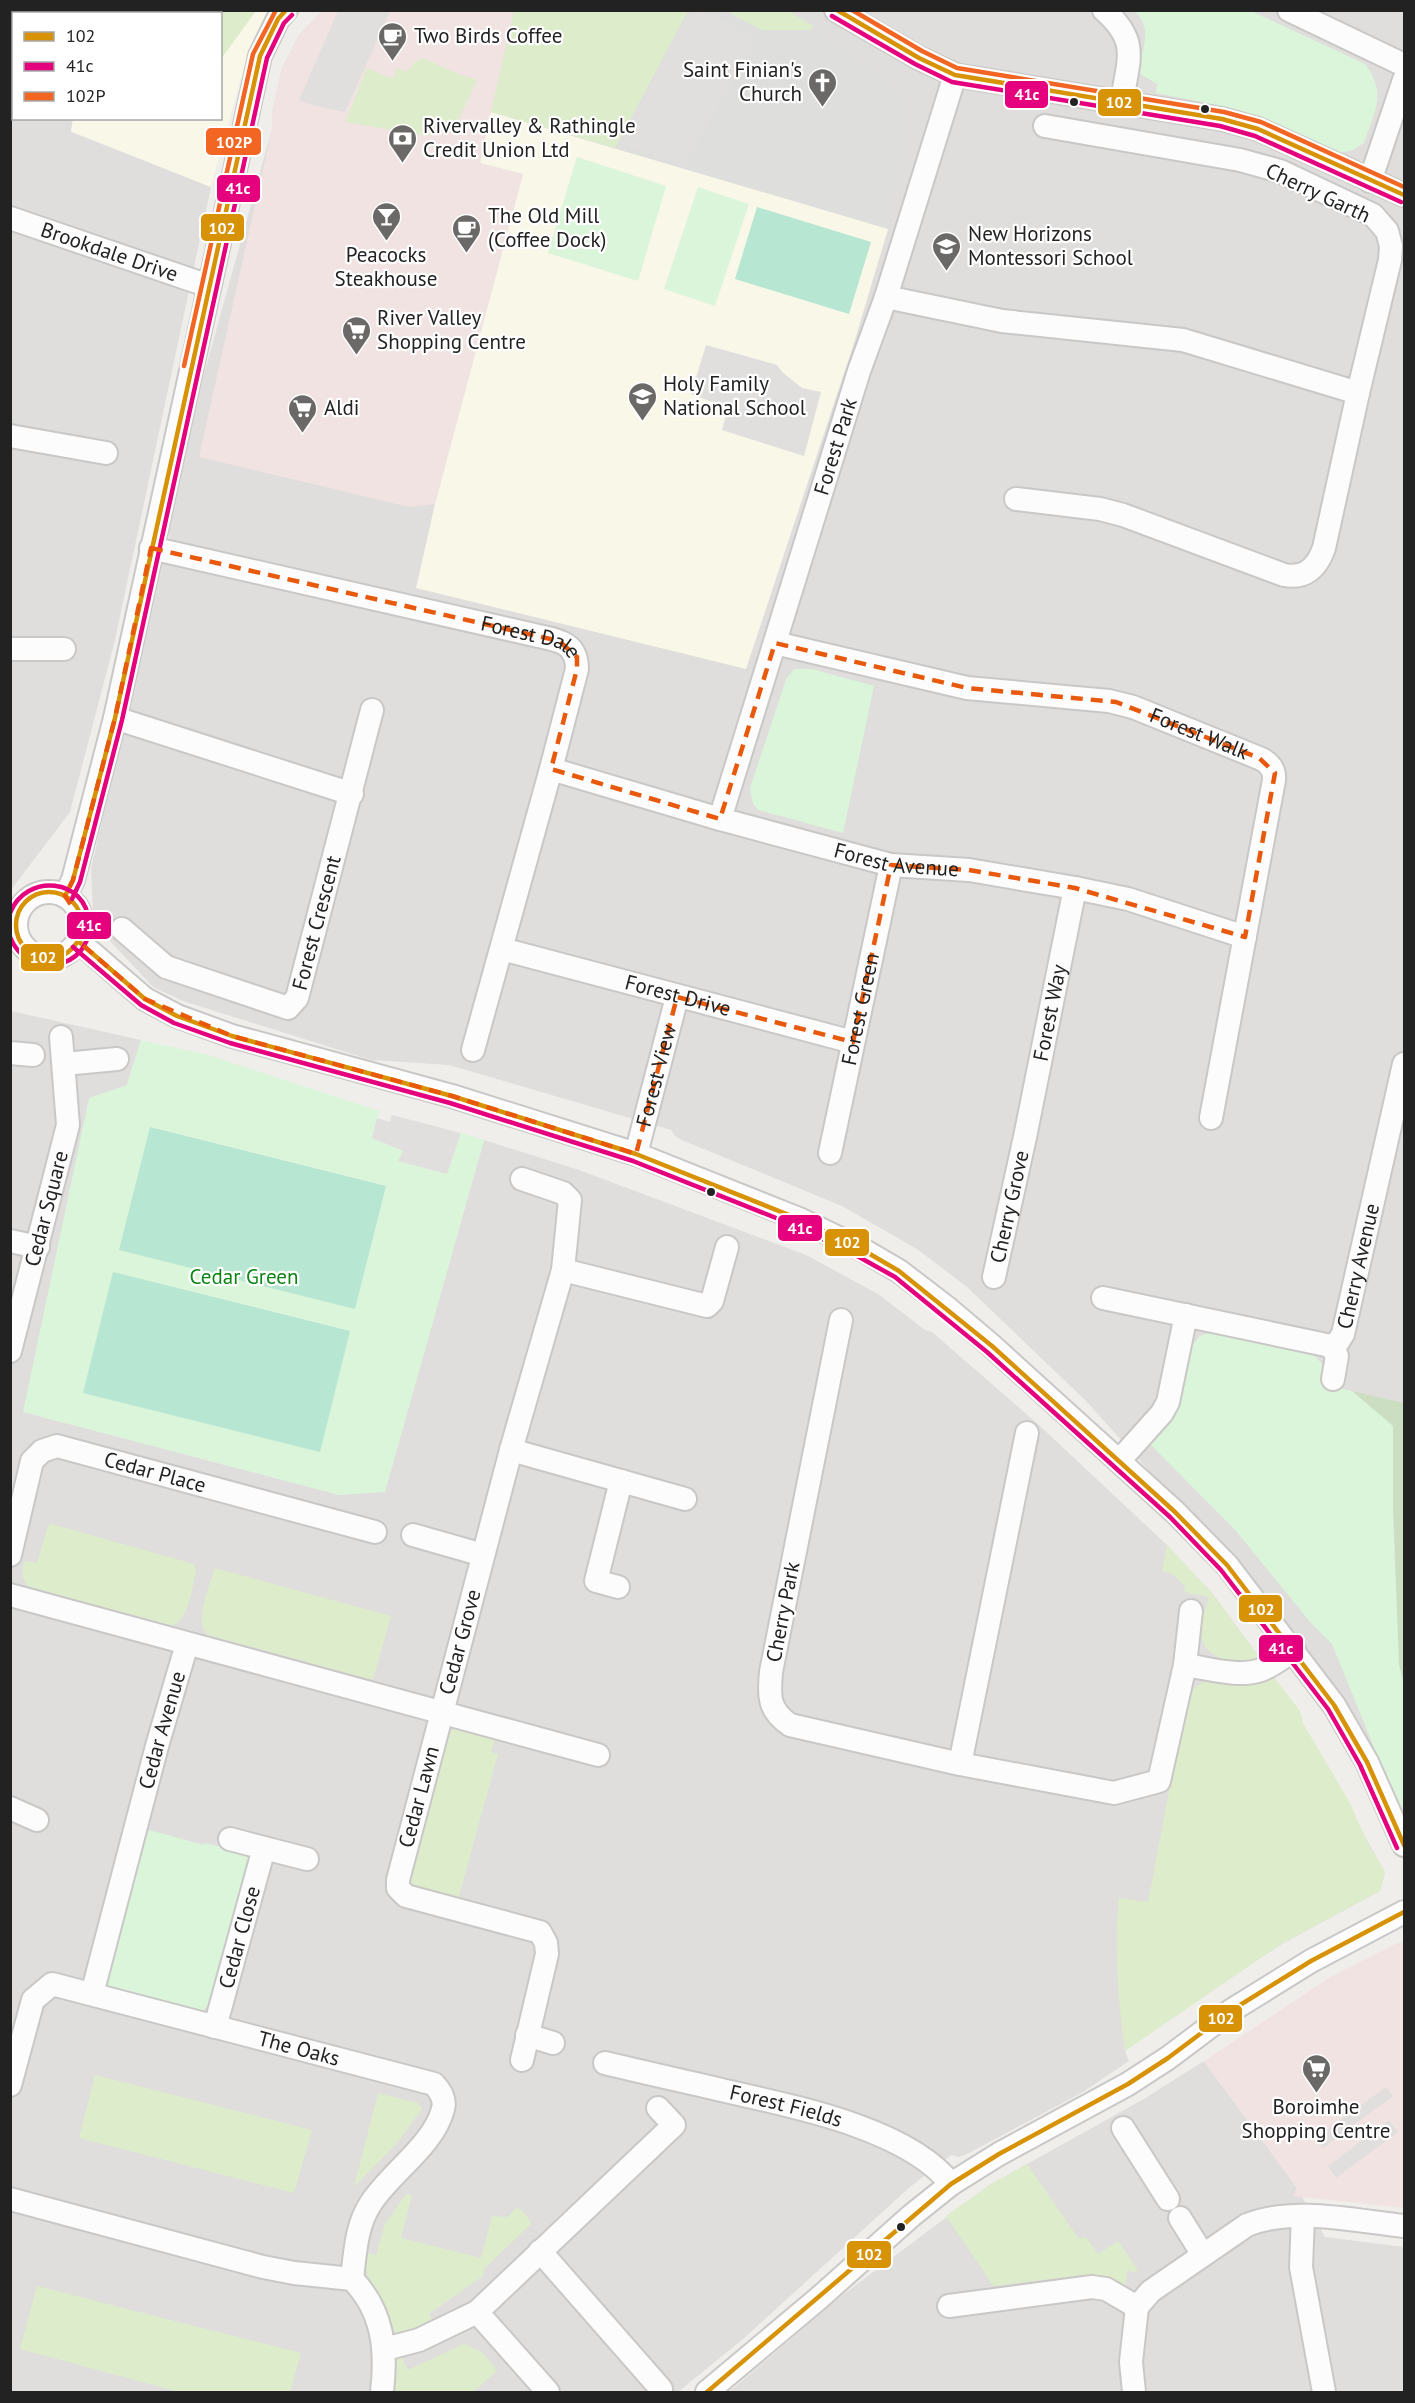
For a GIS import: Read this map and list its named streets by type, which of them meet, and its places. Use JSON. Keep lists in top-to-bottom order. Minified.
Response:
{"streets":{"street":["Cherry Garth","Brookdale Drive","Forest Park","Forest Dale","Forest Walk","Forest Avenue","Forest Crescent","Forest Drive","Forest Green","Forest Way","Forest View","Cherry Grove","Cedar Square","Cherry Avenue","Cedar Place","Cherry Park","Cedar Grove","Cedar Avenue","Cedar Lawn","Cedar Close","The Oaks","Forest Fields"]},"crossings":[["Forest Park","Forest Walk"],["Forest Park","Forest Avenue"],["Forest Dale","Forest Avenue"],["Forest Dale","Forest Drive"],["Forest Walk","Forest Avenue"],["Forest Avenue","Forest Green"],["Forest Avenue","Forest Way"],["Forest Drive","Forest Green"],["Forest Drive","Forest View"],["Forest Way","Cherry Grove"],["Cedar Grove","Cedar Lawn"],["Cedar Avenue","The Oaks"],["Cedar Close","The Oaks"]],"parks":["Cedar Green"],"places":{"cafe":["Two Birds Coffee","The Old Mill (Coffee Dock)"],"church":["Saint Finian's Church"],"bank":["Rivervalley & Rathingle Credit Union Ltd"],"bar":["Peacocks Steakhouse"],"school or university":["New Horizons Montessori School","Holy Family National School"],"supermarket":["River Valley Shopping Centre","Aldi","Boroimhe Shopping Centre"]},"lines":["transit line 102","transit line 102P","transit line 41c"],"legend":["102","41c","102P"]}
